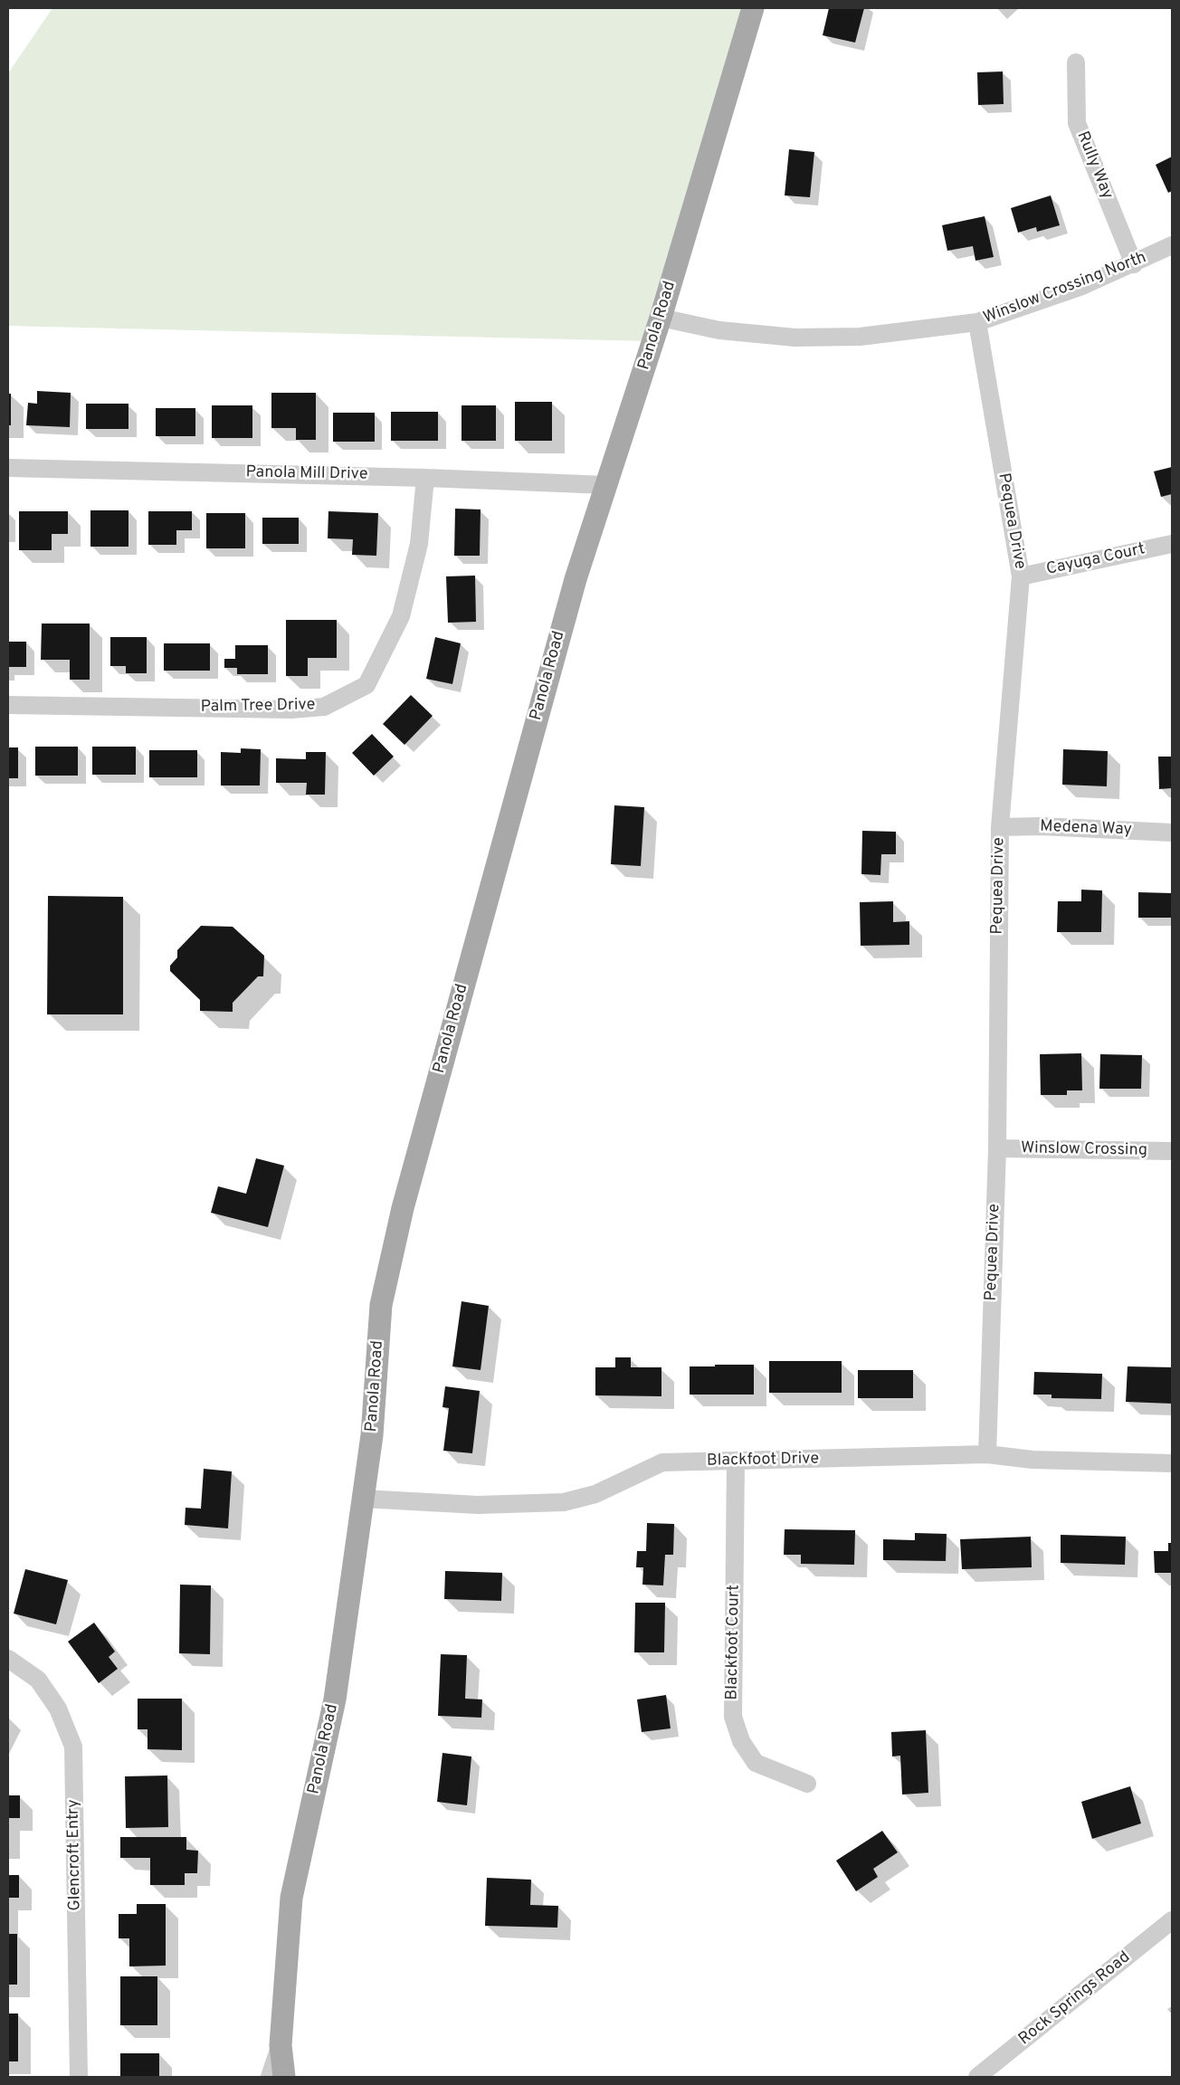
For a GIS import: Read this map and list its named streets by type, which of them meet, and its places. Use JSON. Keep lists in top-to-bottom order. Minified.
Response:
{"streets":{"main road":["Panola Road"],"street":["Rully Way","Winslow Crossing North","Panola Mill Drive","Pequea Drive","Cayuga Court","Palm Tree Drive","Medena Way","Winslow Crossing","Blackfoot Drive","Blackfoot Court","Glencroft Entry","Rock Springs Road"]},"crossings":[["Rully Way","Winslow Crossing North"],["Winslow Crossing North","Panola Road"],["Winslow Crossing North","Pequea Drive"],["Panola Road","Panola Mill Drive"],["Panola Road","Blackfoot Drive"],["Panola Mill Drive","Palm Tree Drive"],["Pequea Drive","Cayuga Court"],["Pequea Drive","Medena Way"],["Pequea Drive","Winslow Crossing"],["Pequea Drive","Blackfoot Drive"],["Blackfoot Drive","Blackfoot Court"]]}
